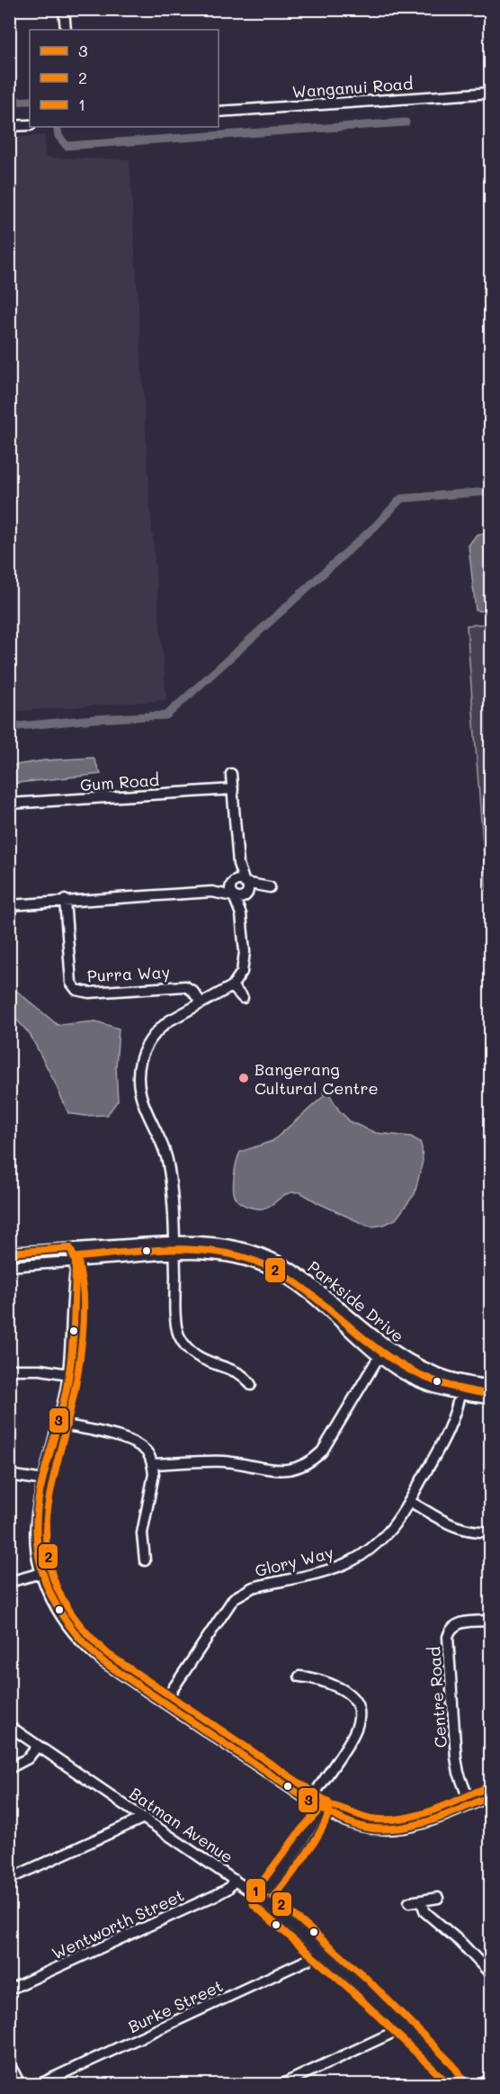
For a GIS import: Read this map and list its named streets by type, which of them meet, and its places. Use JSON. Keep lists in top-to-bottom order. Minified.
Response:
{"streets":{"street":["Wanganui Road","Gum Road","Purra Way","Parkside Drive","Glory Way","Centre Road","Batman Avenue","Wentworth Street","Burke Street"]},"crossings":[["Parkside Drive","Glory Way"],["Batman Avenue","Wentworth Street"],["Batman Avenue","Burke Street"]],"places":["Bangerang Cultural Centre"],"lines":["transit line 3","transit line 2","transit line 1"],"legend":["3","2","1"]}
